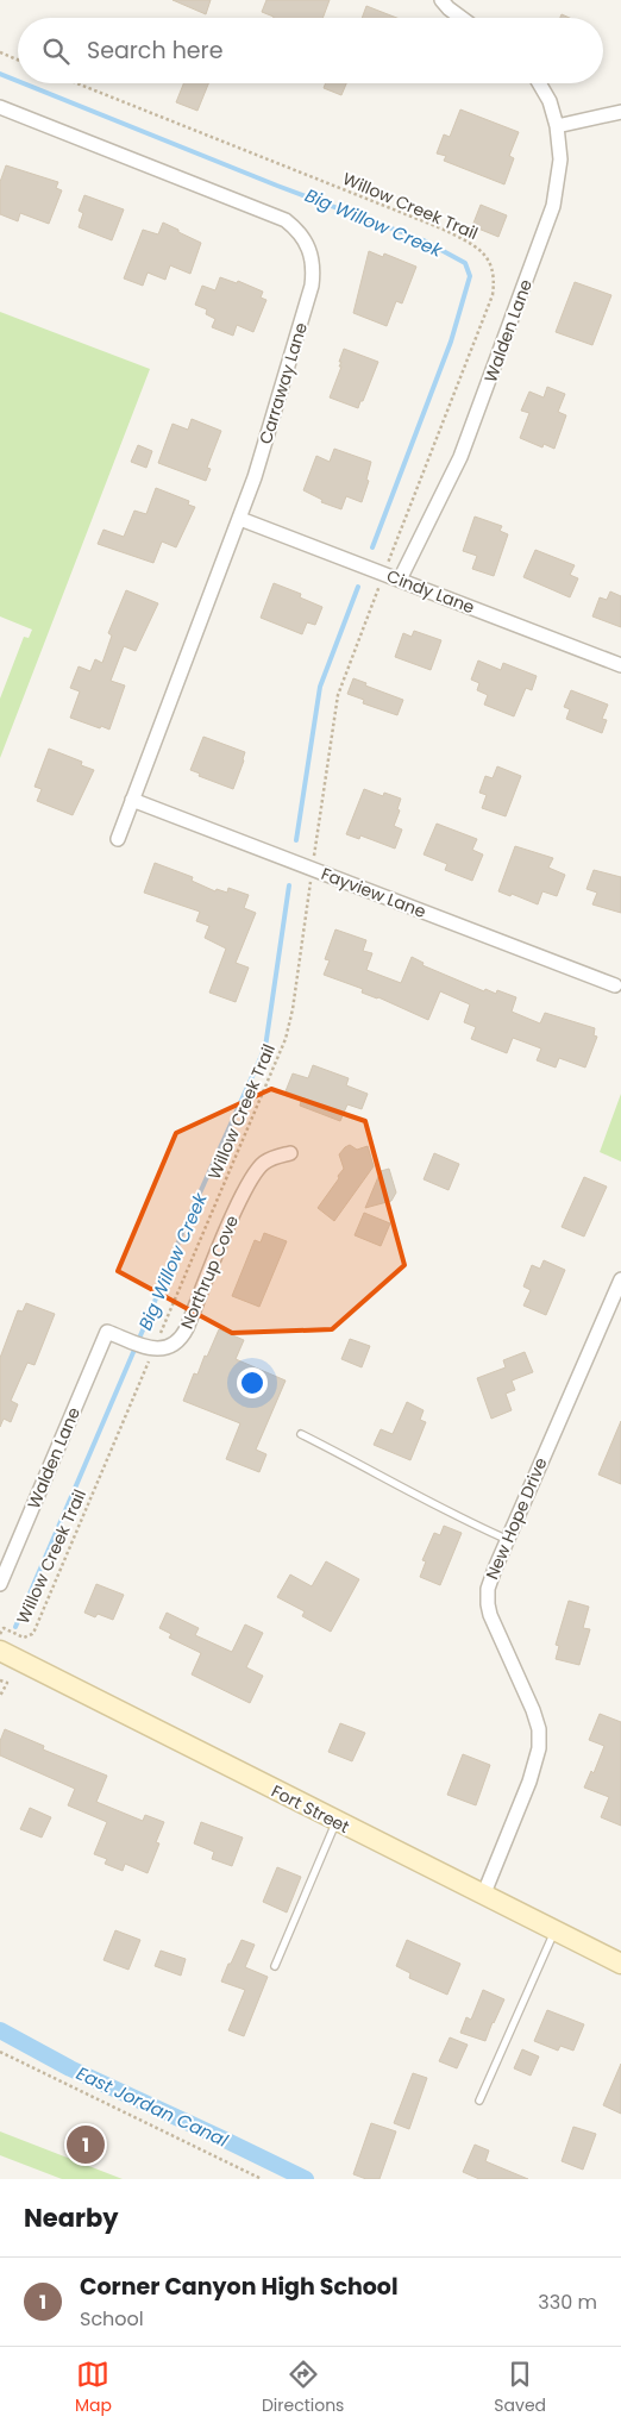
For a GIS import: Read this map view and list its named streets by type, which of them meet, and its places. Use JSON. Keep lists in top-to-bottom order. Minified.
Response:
{"streets":{"street":["Walden Lane","Carraway Lane","Cindy Lane","Fayview Lane","Northrup Cove","New Hope Drive","Fort Street"],"path":["Willow Creek Trail"]},"crossings":[["Willow Creek Trail","Walden Lane"],["Willow Creek Trail","Northrup Cove"],["Walden Lane","Cindy Lane"],["Walden Lane","Northrup Cove"],["Carraway Lane","Cindy Lane"],["Carraway Lane","Fayview Lane"],["New Hope Drive","Fort Street"]],"water":["Big Willow Creek","East Jordan Canal"],"page":{"search":"Search here","pins":"1","heading":"Nearby","list":[{"mark":"1","name":"Corner Canyon High School","note":"School","value":"330 m"}],"nav":["Map","Directions","Saved"]}}
